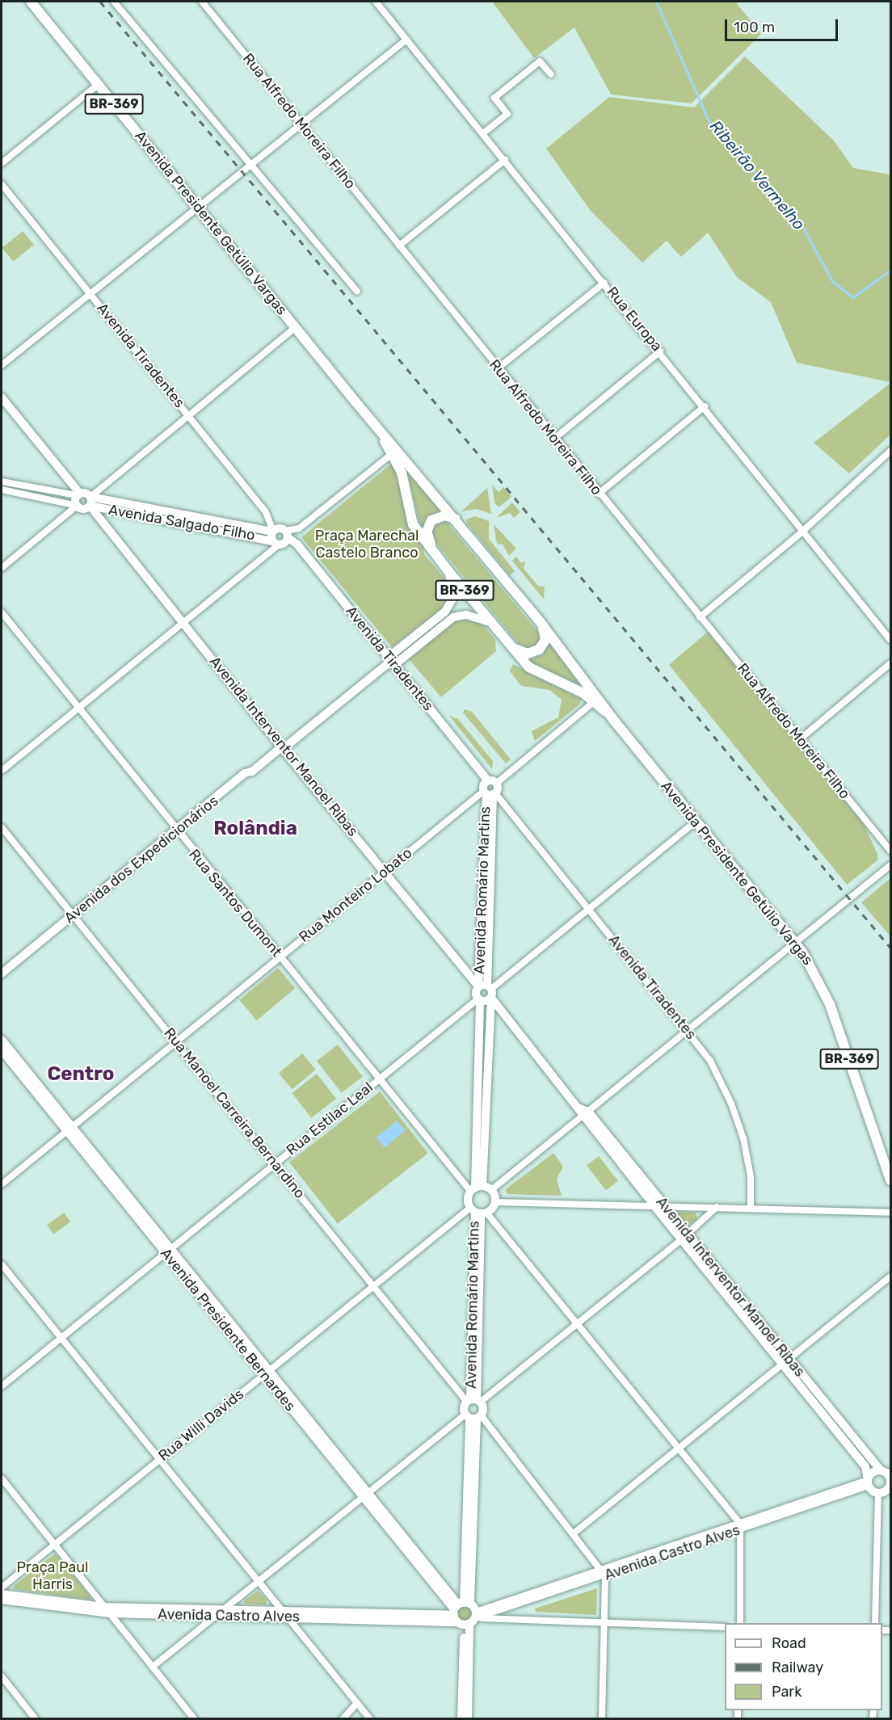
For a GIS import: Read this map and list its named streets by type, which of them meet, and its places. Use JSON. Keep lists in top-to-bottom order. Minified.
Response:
{"streets":{"main road":["BR-369","Avenida Presidente Getúlio Vargas"],"street":["Rua Alfredo Moreira Filho","Rua Europa","Avenida Tiradentes","Avenida Salgado Filho","Avenida Interventor Manoel Ribas","Avenida dos Expedicionários","Avenida Romário Martins","Rua Monteiro Lobato","Rua Santos Dumont","Rua Manoel Carreira Bernardino","Rua Estilac Leal","Avenida Presidente Bernardes","Rua Willi Davids","Avenida Castro Alves"]},"crossings":[["Avenida Presidente Getúlio Vargas","Avenida dos Expedicionários"],["Avenida Presidente Getúlio Vargas","Rua Monteiro Lobato"],["Avenida Tiradentes","Avenida Salgado Filho"],["Avenida Tiradentes","Avenida dos Expedicionários"],["Avenida Tiradentes","Avenida Romário Martins"],["Avenida Tiradentes","Rua Monteiro Lobato"],["Avenida Salgado Filho","Avenida Interventor Manoel Ribas"],["Avenida Interventor Manoel Ribas","Avenida dos Expedicionários"],["Avenida Interventor Manoel Ribas","Avenida Romário Martins"],["Avenida Interventor Manoel Ribas","Rua Monteiro Lobato"],["Avenida Interventor Manoel Ribas","Avenida Castro Alves"],["Avenida dos Expedicionários","Rua Santos Dumont"],["Avenida dos Expedicionários","Rua Manoel Carreira Bernardino"],["Avenida Romário Martins","Rua Monteiro Lobato"],["Avenida Romário Martins","Rua Santos Dumont"],["Avenida Romário Martins","Rua Manoel Carreira Bernardino"],["Avenida Romário Martins","Rua Estilac Leal"],["Avenida Romário Martins","Rua Willi Davids"],["Rua Monteiro Lobato","Rua Santos Dumont"],["Rua Monteiro Lobato","Rua Manoel Carreira Bernardino"],["Rua Monteiro Lobato","Avenida Presidente Bernardes"],["Rua Santos Dumont","Rua Estilac Leal"],["Rua Manoel Carreira Bernardino","Rua Estilac Leal"],["Rua Manoel Carreira Bernardino","Rua Willi Davids"],["Rua Estilac Leal","Avenida Presidente Bernardes"],["Avenida Presidente Bernardes","Rua Willi Davids"],["Avenida Presidente Bernardes","Avenida Castro Alves"]],"districts":["Rolândia","Centro"],"water":["Ribeirão Vermelho"],"parks":["Praça Marechal Castelo Branco","Praça Paul Harris"],"legend":["Road","Railway","Park"],"scale_bar":"100 m"}
